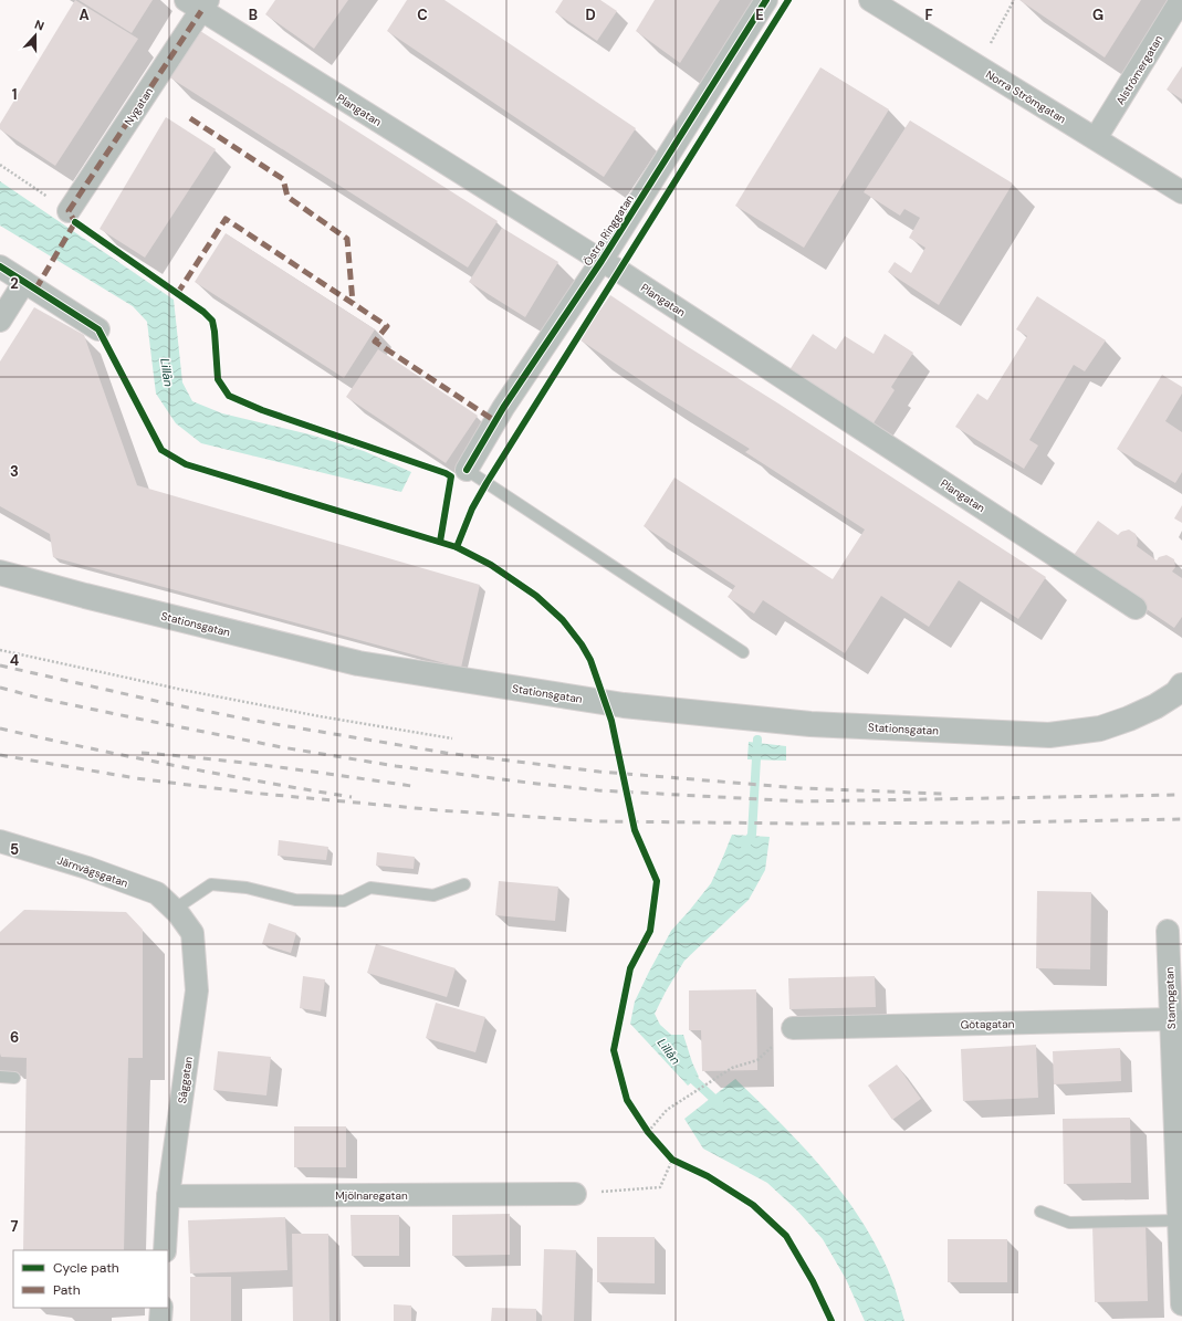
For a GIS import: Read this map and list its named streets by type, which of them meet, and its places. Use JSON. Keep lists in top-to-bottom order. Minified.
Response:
{"streets":{"street":["Alströmergatan","Norra Strömgatan","Nygatan","Plangatan","Östra Ringgatan","Stationsgatan","Järnvägsgatan","Stampgatan","Götagatan","Såggatan","Mjölnaregatan"]},"crossings":[["Alströmergatan","Norra Strömgatan"],["Nygatan","Plangatan"],["Plangatan","Östra Ringgatan"],["Järnvägsgatan","Såggatan"],["Stampgatan","Götagatan"],["Såggatan","Mjölnaregatan"]],"water":["Lillån"],"legend":["Cycle path","Path"],"north":"top","grid":{"columns":["A","B","C","D","E","F","G"],"rows":["1","2","3","4","5","6","7"]}}
